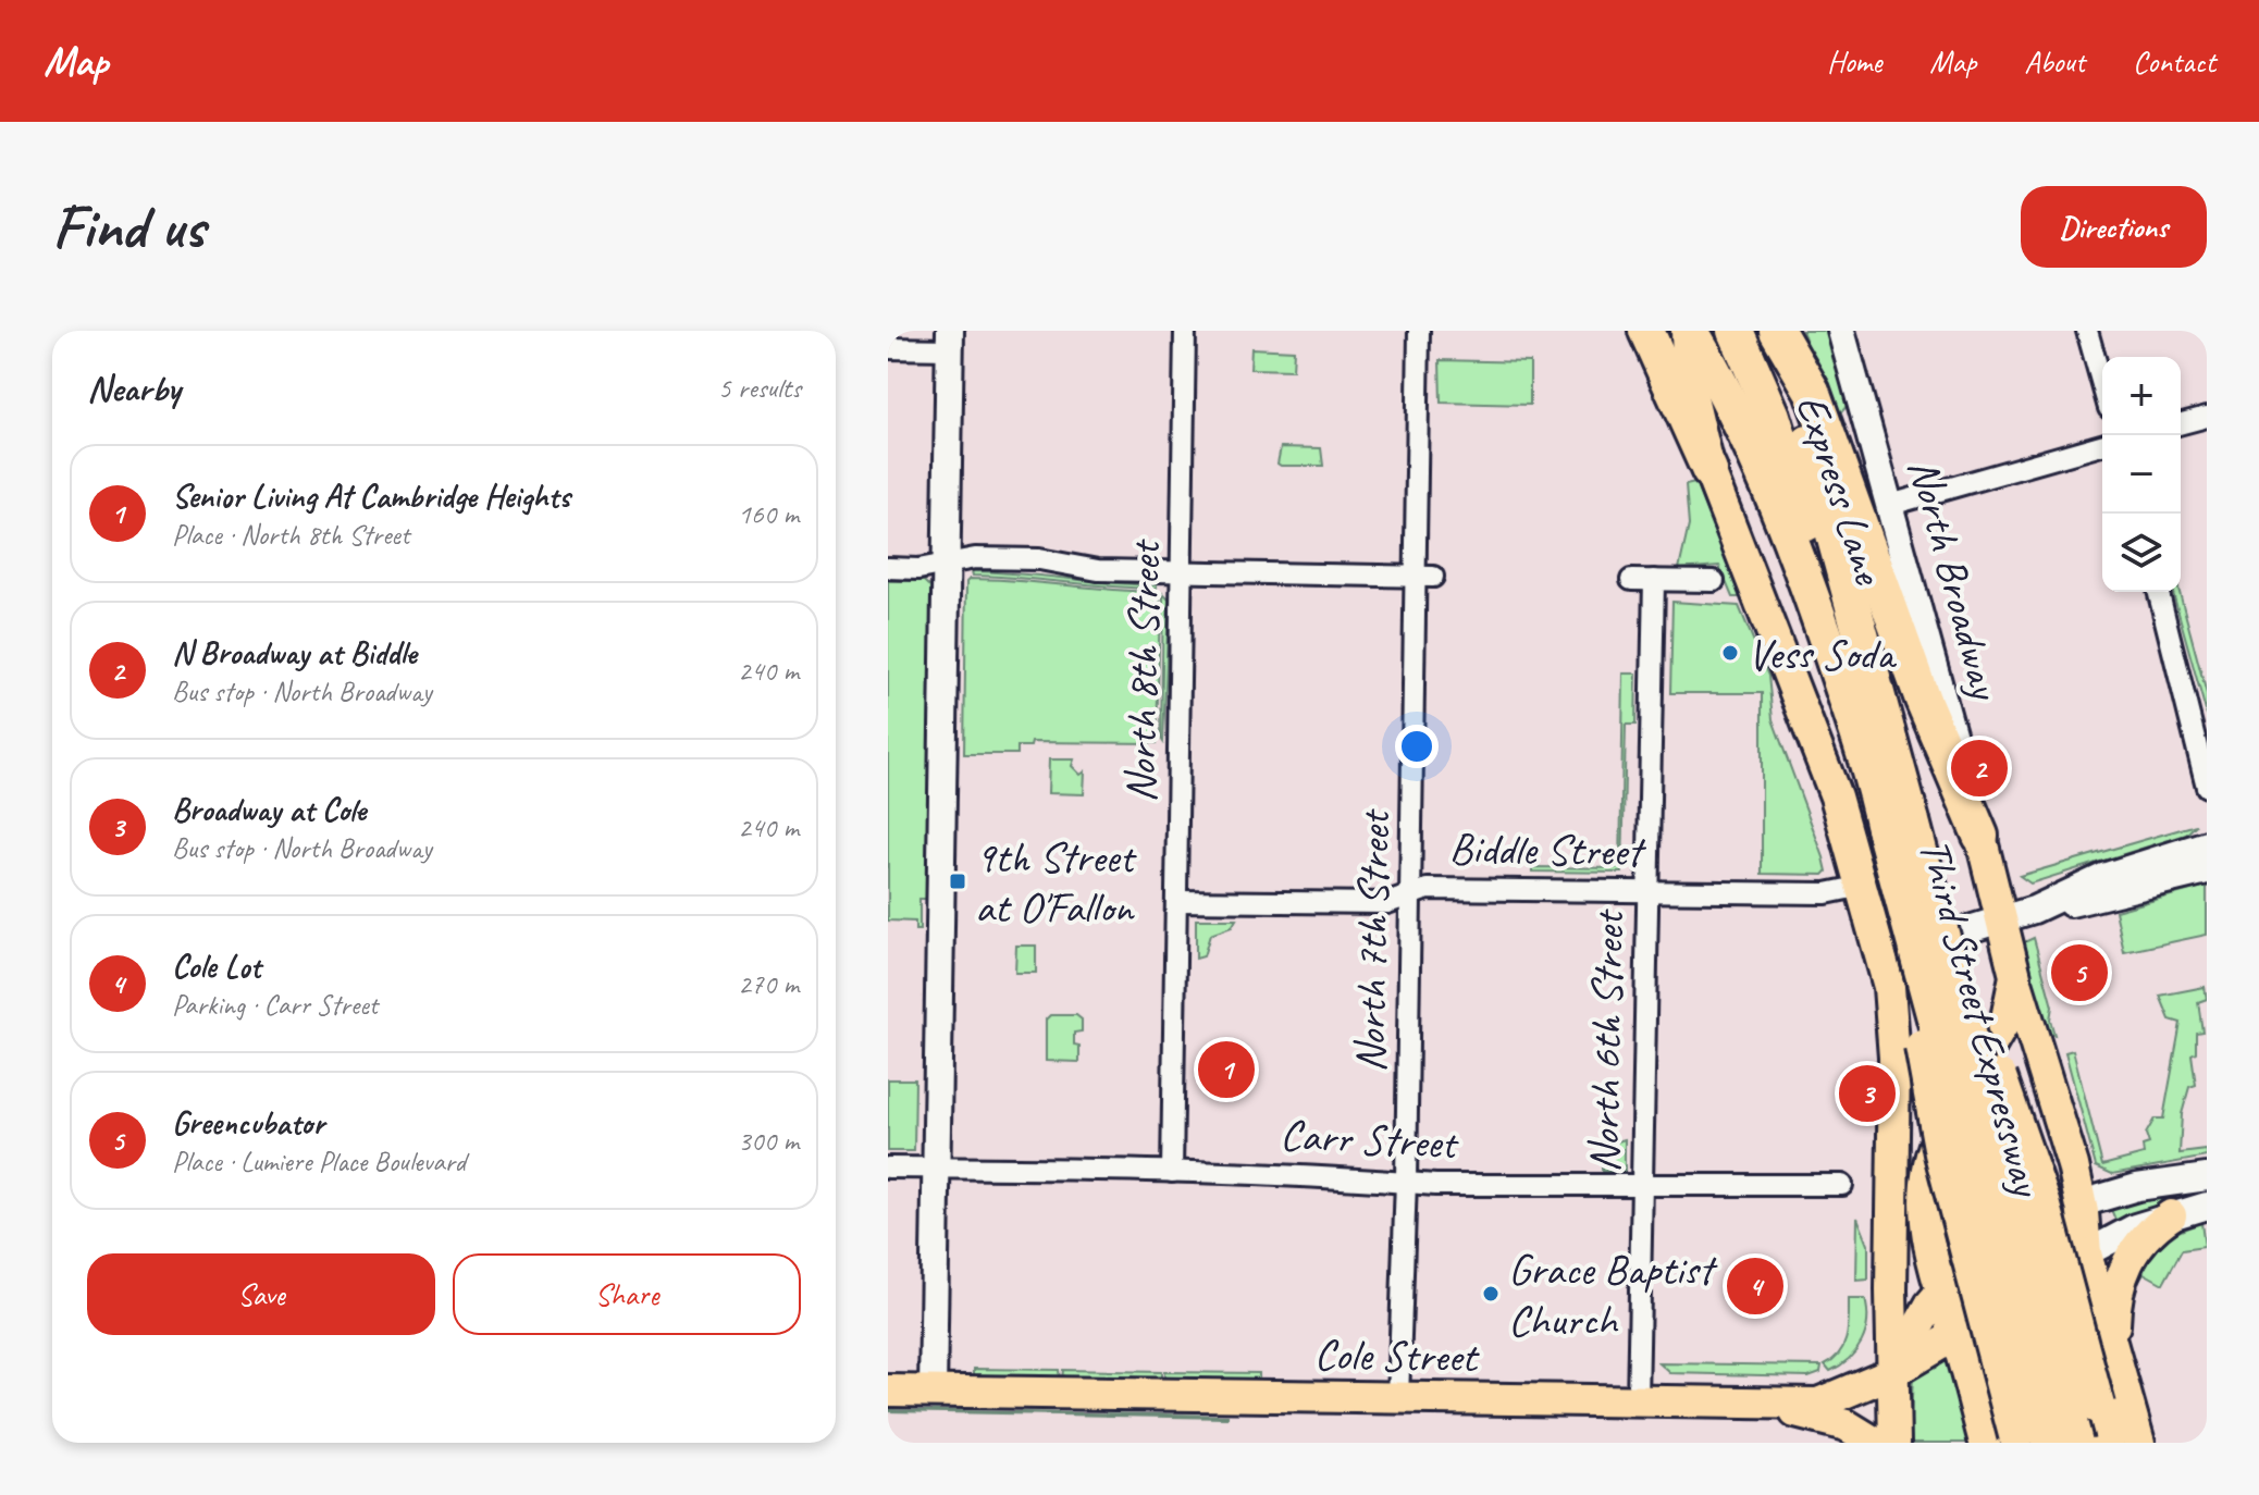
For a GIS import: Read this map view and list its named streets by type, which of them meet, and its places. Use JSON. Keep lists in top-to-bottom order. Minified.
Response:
{"streets":{"highway":["Express Lane","Third Street Expressway"],"main road":["North Broadway","Cole Street"],"street":["North 8th Street","Biddle Street","North 7th Street","North 6th Street","Carr Street"]},"crossings":[["Express Lane","Third Street Expressway"],["North Broadway","Cole Street"],["North 8th Street","Biddle Street"],["North 8th Street","Carr Street"],["Biddle Street","North 7th Street"],["Biddle Street","North 6th Street"],["North 7th Street","Carr Street"],["North 7th Street","Cole Street"],["North 6th Street","Carr Street"],["North 6th Street","Cole Street"]],"places":{"other":["Vess Soda","Grace Baptist Church"],"transit":["9th Street at O'Fallon"]},"page":{"header":"Map","nav":["Home","Map","About","Contact"],"buttons":["Directions",["Save","Share"]],"title":"Find us","heading":["Nearby","5 results"],"map_buttons":["+","−"],"list":[{"mark":"1","name":"Senior Living At Cambridge Heights","note":"Place · North 8th Street","value":"160 m"},{"mark":"2","name":"N Broadway at Biddle","note":"Bus stop · North Broadway","value":"240 m"},{"mark":"3","name":"Broadway at Cole","note":"Bus stop · North Broadway","value":"240 m"},{"mark":"4","name":"Cole Lot","note":"Parking · Carr Street","value":"270 m"},{"mark":"5","name":"Greencubator","note":"Place · Lumiere Place Boulevard","value":"300 m"}],"pins":["2","5","1","3","4"]}}
